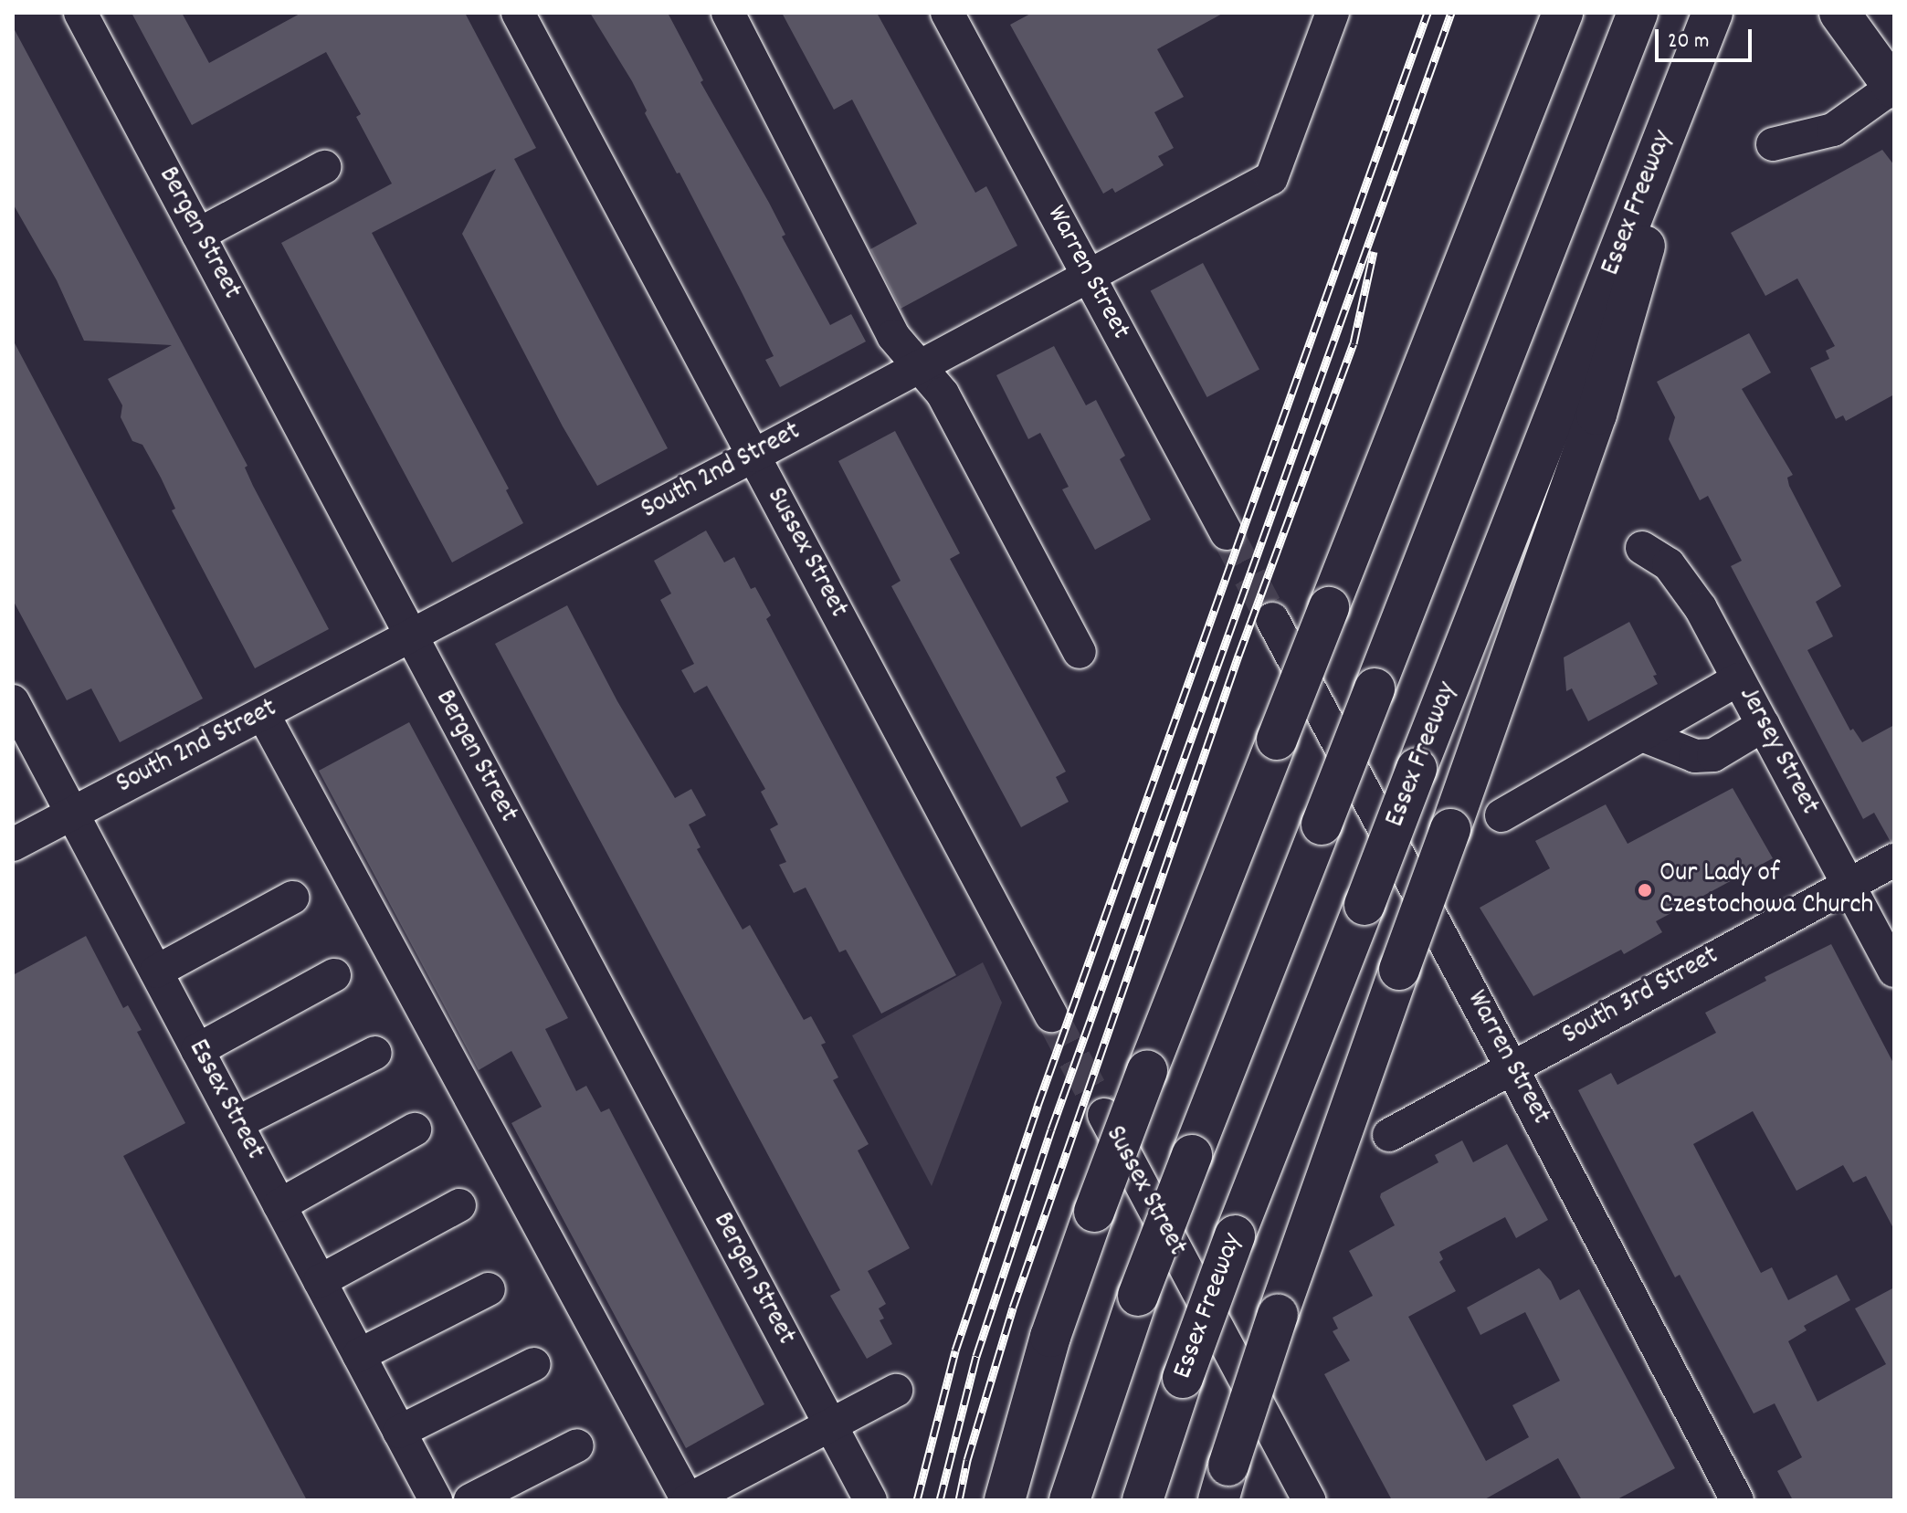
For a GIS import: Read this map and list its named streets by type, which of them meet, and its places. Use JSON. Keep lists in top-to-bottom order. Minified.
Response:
{"streets":{"main road":["Essex Freeway"],"street":["Bergen Street","Warren Street","South 2nd Street","Sussex Street","Jersey Street","South 3rd Street","Essex Street"]},"crossings":[["Bergen Street","South 2nd Street"],["Warren Street","South 2nd Street"],["Warren Street","South 3rd Street"],["South 2nd Street","Sussex Street"],["South 2nd Street","Essex Street"],["Jersey Street","South 3rd Street"]],"places":["Our Lady of Czestochowa Church"],"scale_bar":"20 m"}
